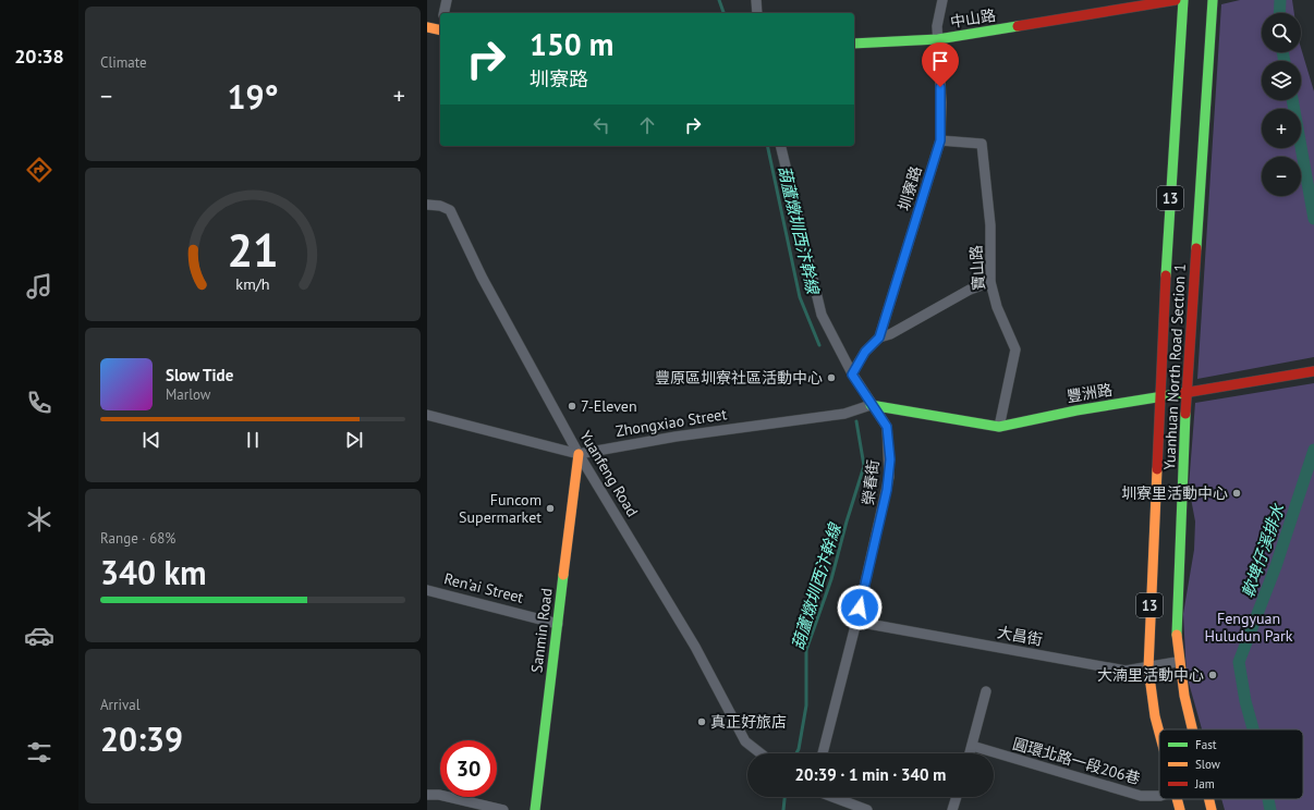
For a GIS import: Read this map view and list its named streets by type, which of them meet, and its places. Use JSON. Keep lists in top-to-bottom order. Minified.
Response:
{"streets":{"main road":["中山路","13","Yuanhuan North Road Section 1","豐洲路","Sanmin Road"],"street":["圳寮路","寶山路","Zhongxiao Street","Yuanfeng Road","榮春街","Ren’ai Street","大昌街","圓環北路一段206巷"]},"crossings":[["中山路","圳寮路"],["圳寮路","寶山路"],["圳寮路","榮春街"],["寶山路","豐洲路"],["Yuanhuan North Road Section 1","豐洲路"],["Yuanhuan North Road Section 1","大昌街"],["豐洲路","Zhongxiao Street"],["豐洲路","榮春街"],["Zhongxiao Street","Yuanfeng Road"],["Zhongxiao Street","榮春街"],["Zhongxiao Street","Sanmin Road"],["Yuanfeng Road","Sanmin Road"],["榮春街","大昌街"],["Ren’ai Street","Sanmin Road"]],"water":["葫蘆燉圳西汴幹線","軟埤仔溪排水"],"parks":["Fengyuan Huludun Park"],"places":["豐原區圳寮社區活動中心","7-Eleven","圳寮里活動中心","Funcom Supermarket","大湳里活動中心","真正好旅店"],"legend":["Fast","Slow","Jam"],"page":{"tabs":"20:38","tile":["Climate",["Range · 68%","340 km"],["Arrival","20:39"]],"map_buttons":["+","−"],"turn":["150 m","圳寮路"],"heat":["−","19°","+"],"song":["Slow Tide","Marlow"],"limit":"30","trip":"20:39 · 1 min · 340 m","gauge":["21","km/h"]}}
